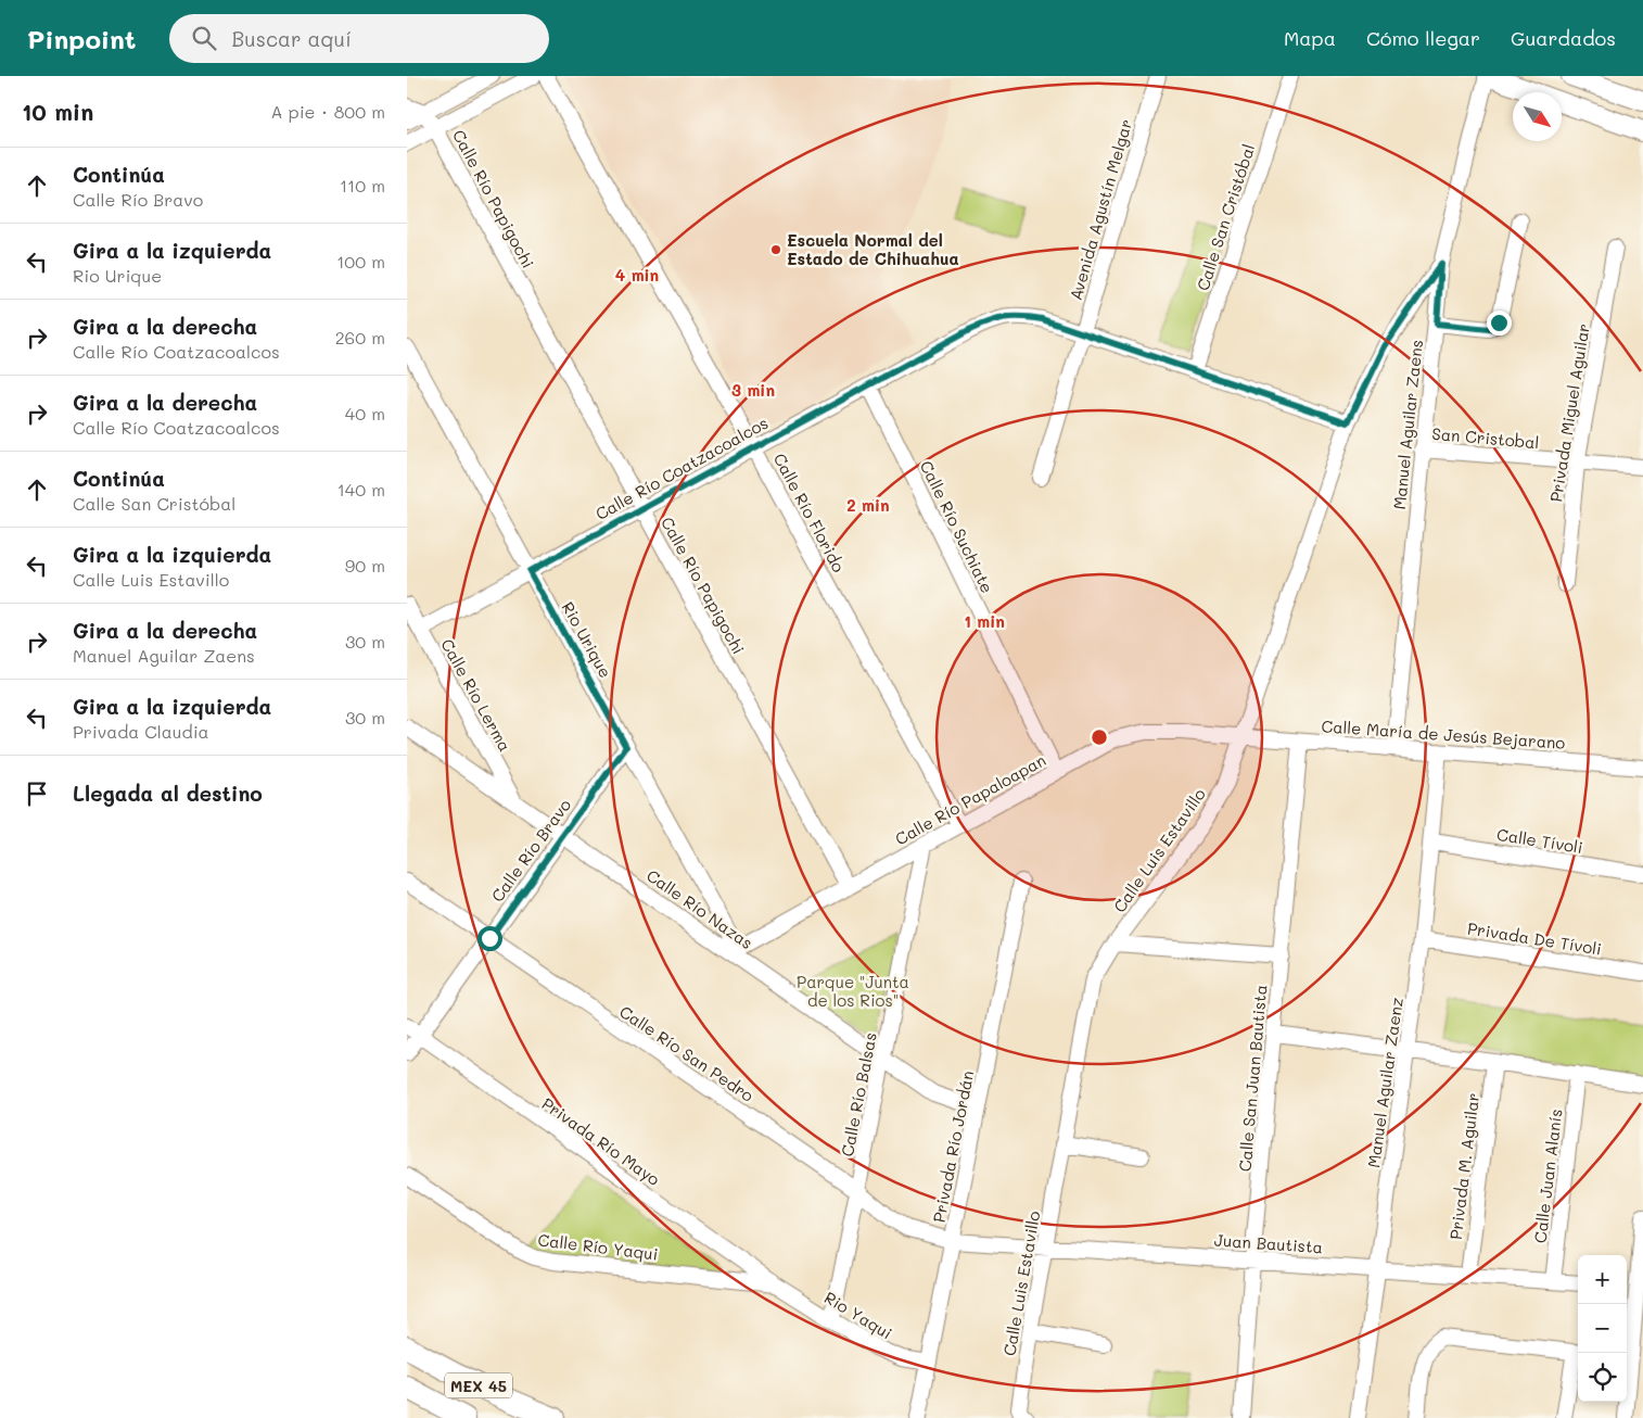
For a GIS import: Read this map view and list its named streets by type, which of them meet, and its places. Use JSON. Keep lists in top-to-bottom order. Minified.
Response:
{"streets":{"highway":["MEX 45"],"street":["Calle Río Papigochi","Avenida Agustín Melgar","Calle San Cristóbal","Privada Miguel Aguilar","Manuel Aguilar Zaens","San Cristobal","Calle Río Coatzacoalcos","Calle Río Florido","Calle Río Suchiate","Rio Urique","Calle Río Lerma","Calle María de Jesús Bejarano","Calle Río Papaloapan","Calle Tívoli","Calle Río Bravo","Calle Luis Estavillo","Calle Río Nazas","Privada De Tívoli","Calle Río San Pedro","Calle San Juan Bautista","Manuel Aguilar Zaenz","Calle Río Balsas","Privada Río Mayo","Privada Río Jordán","Privada M. Aguilar","Calle Juan Alanís","Juan Bautista","Calle Río Yaqui","Rio Yaqui"]},"crossings":[["Calle Río Papigochi","Calle Río Coatzacoalcos"],["Calle Río Papigochi","Calle Río Papaloapan"],["Avenida Agustín Melgar","Calle Río Coatzacoalcos"],["Privada Miguel Aguilar","San Cristobal"],["Manuel Aguilar Zaens","San Cristobal"],["Manuel Aguilar Zaens","Calle María de Jesús Bejarano"],["Manuel Aguilar Zaens","Calle Luis Estavillo"],["Calle Río Coatzacoalcos","Calle Río Florido"],["Calle Río Coatzacoalcos","Calle Río Suchiate"],["Calle Río Coatzacoalcos","Rio Urique"],["Calle Río Coatzacoalcos","Calle Río Lerma"],["Calle Río Florido","Calle Río Papaloapan"],["Calle Río Suchiate","Calle Río Papaloapan"],["Rio Urique","Calle Río Papaloapan"],["Rio Urique","Calle Río Bravo"],["Rio Urique","Calle Río Nazas"],["Calle Río Lerma","Calle Río Nazas"],["Calle María de Jesús Bejarano","Calle Río Papaloapan"],["Calle María de Jesús Bejarano","Calle Luis Estavillo"],["Calle María de Jesús Bejarano","Calle San Juan Bautista"],["Calle María de Jesús Bejarano","Manuel Aguilar Zaenz"],["Calle Río Papaloapan","Calle Luis Estavillo"],["Calle Río Papaloapan","Calle Río Nazas"],["Calle Río Papaloapan","Calle Río Balsas"],["Calle Tívoli","Manuel Aguilar Zaenz"],["Calle Río Bravo","Calle Río Nazas"],["Calle Río Bravo","Calle Río San Pedro"],["Calle Río Bravo","Privada Río Mayo"],["Calle Luis Estavillo","Juan Bautista"],["Calle Río Nazas","Calle Río Balsas"],["Calle Río Nazas","Privada Río Jordán"],["Privada De Tívoli","Manuel Aguilar Zaenz"],["Calle Río San Pedro","Calle Río Balsas"],["Calle Río San Pedro","Privada Río Jordán"],["Calle Río San Pedro","Juan Bautista"],["Calle San Juan Bautista","Juan Bautista"],["Manuel Aguilar Zaenz","Juan Bautista"],["Calle Río Balsas","Rio Yaqui"],["Privada Río Mayo","Calle Río Yaqui"],["Privada Río Mayo","Rio Yaqui"],["Privada Río Jordán","Juan Bautista"],["Privada Río Jordán","Rio Yaqui"],["Privada M. Aguilar","Juan Bautista"],["Calle Juan Alanís","Juan Bautista"],["Calle Río Yaqui","Rio Yaqui"]],"parks":["Parque \"Junta de los Rios\""],"places":["Escuela Normal del Estado de Chihuahua"],"north":"bottom right","page":{"header":"Pinpoint","search":"Buscar aquí","nav":["Mapa","Cómo llegar","Guardados"],"heading":["10 min","A pie · 800 m"],"list":[["Continúa","Calle Río Bravo","110 m"],["Gira a la izquierda","Rio Urique","100 m"],["Gira a la derecha","Calle Río Coatzacoalcos","260 m"],["Gira a la derecha","Calle Río Coatzacoalcos","40 m"],["Continúa","Calle San Cristóbal","140 m"],["Gira a la izquierda","Calle Luis Estavillo","90 m"],["Gira a la derecha","Manuel Aguilar Zaens","30 m"],["Gira a la izquierda","Privada Claudia","30 m"],"Llegada al destino"],"map_buttons":["+","−"]},"rings":["4 min","3 min","2 min","1 min"]}
